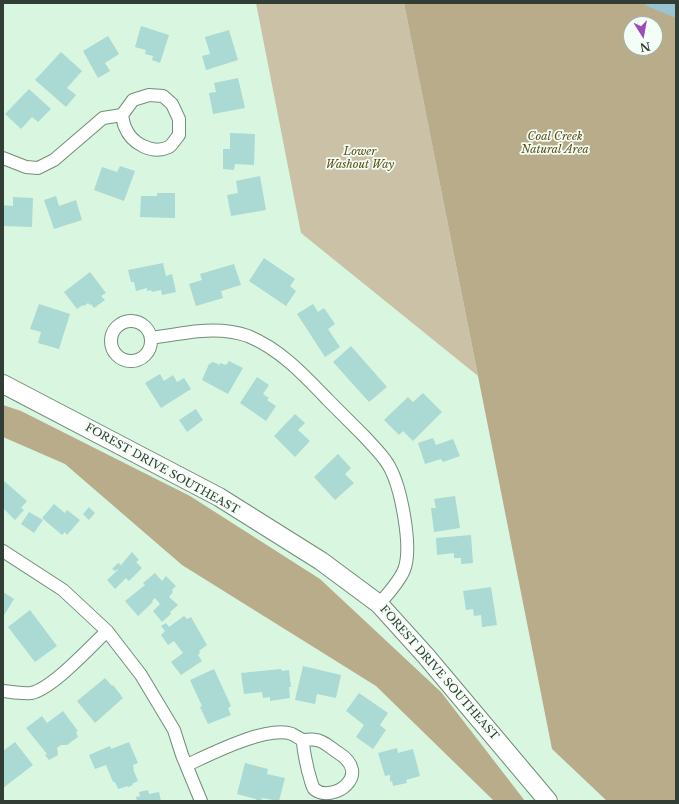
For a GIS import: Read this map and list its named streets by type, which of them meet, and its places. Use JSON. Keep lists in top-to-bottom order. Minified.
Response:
{"streets":{"main road":["FOREST DRIVE SOUTHEAST"]},"parks":["Coal Creek Natural Area","Lower Washout Way"],"north":"bottom"}
